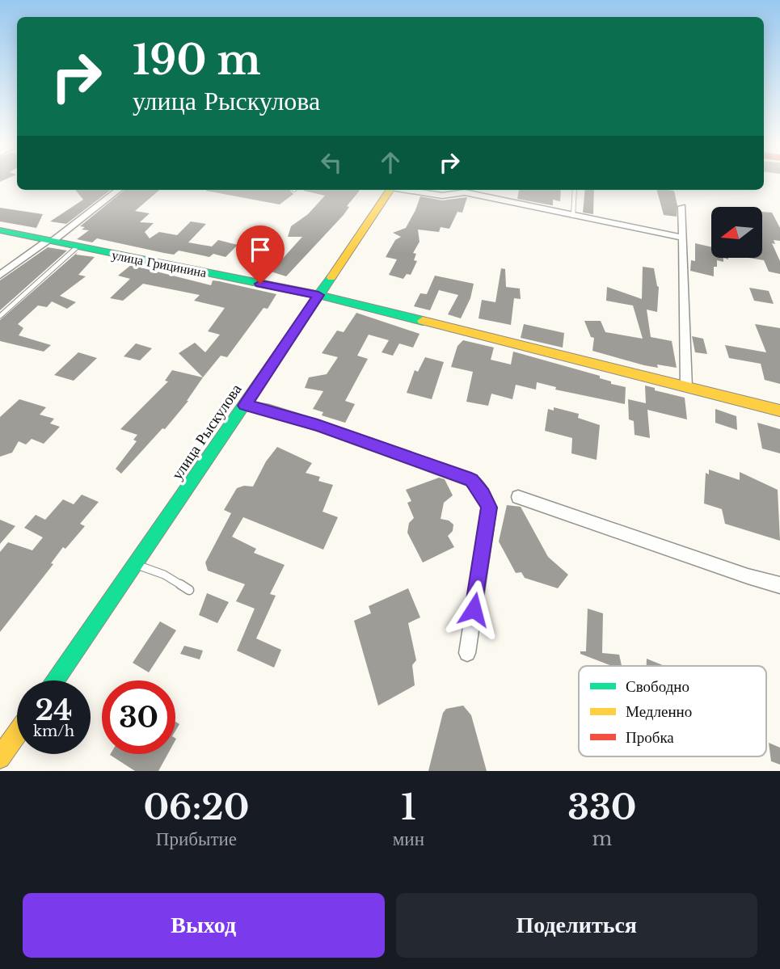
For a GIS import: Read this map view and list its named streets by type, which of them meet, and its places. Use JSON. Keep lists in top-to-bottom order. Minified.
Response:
{"streets":{"street":["улица Грицинина","улица Рыскулова"]},"crossings":[["улица Грицинина","улица Рыскулова"]],"legend":["Свободно","Медленно","Пробка"],"north":"left","page":{"turn":["190 m","улица Рыскулова"],"speed":"24 km/h","limit":"30","eta":["06:20","Прибытие","1","мин","330","m"],"buttons":["Выход","Поделиться"]}}
